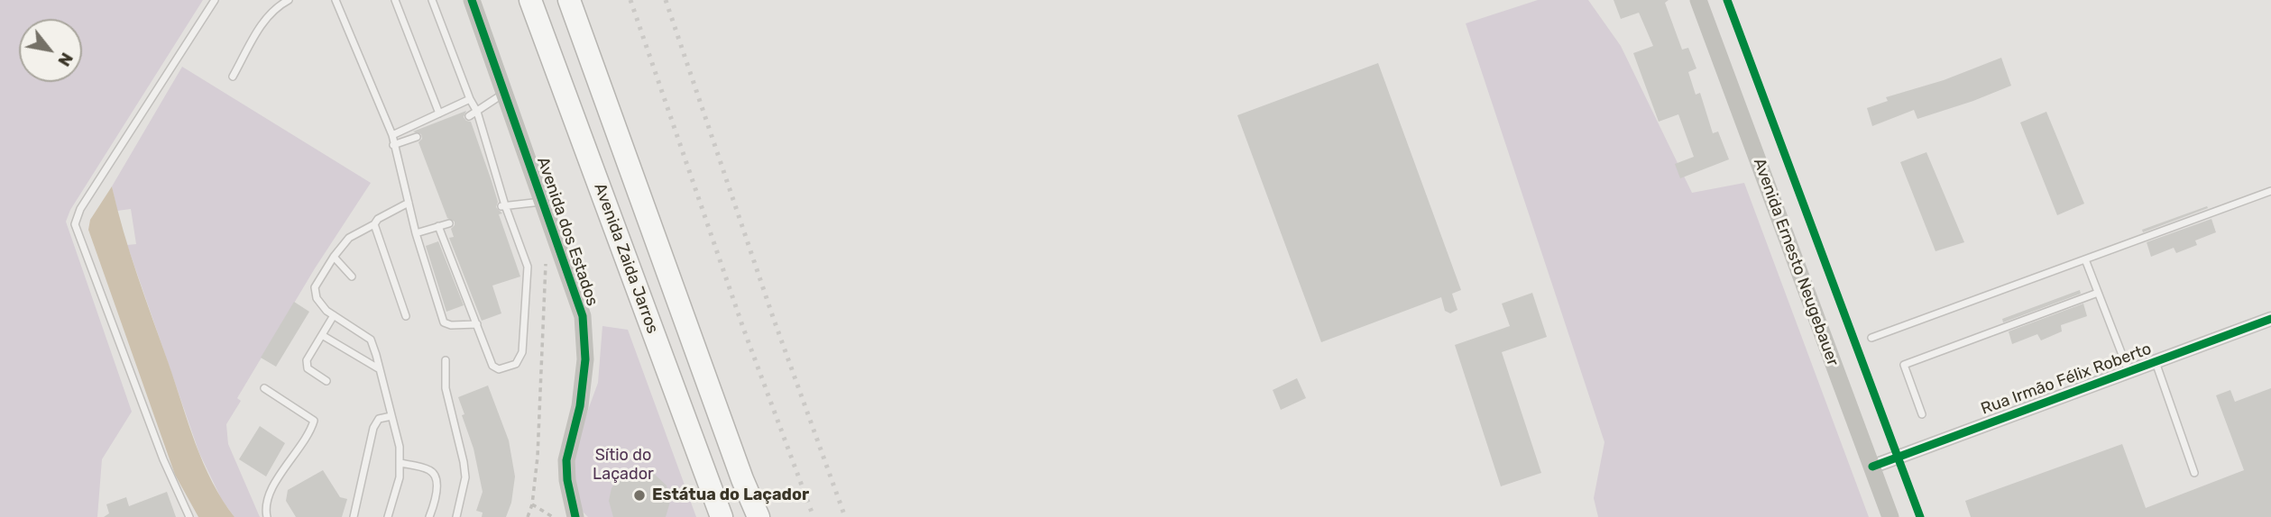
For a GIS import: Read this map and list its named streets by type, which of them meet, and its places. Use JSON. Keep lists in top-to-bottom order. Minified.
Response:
{"streets":{"highway":["Avenida Zaida Jarros"],"main road":["Avenida dos Estados","Avenida Ernesto Neugebauer"],"street":["Rua Irmão Félix Roberto"]},"crossings":[["Avenida Ernesto Neugebauer","Rua Irmão Félix Roberto"]],"parks":["Sítio do Laçador"],"places":["Estátua do Laçador"],"north":"bottom right"}
